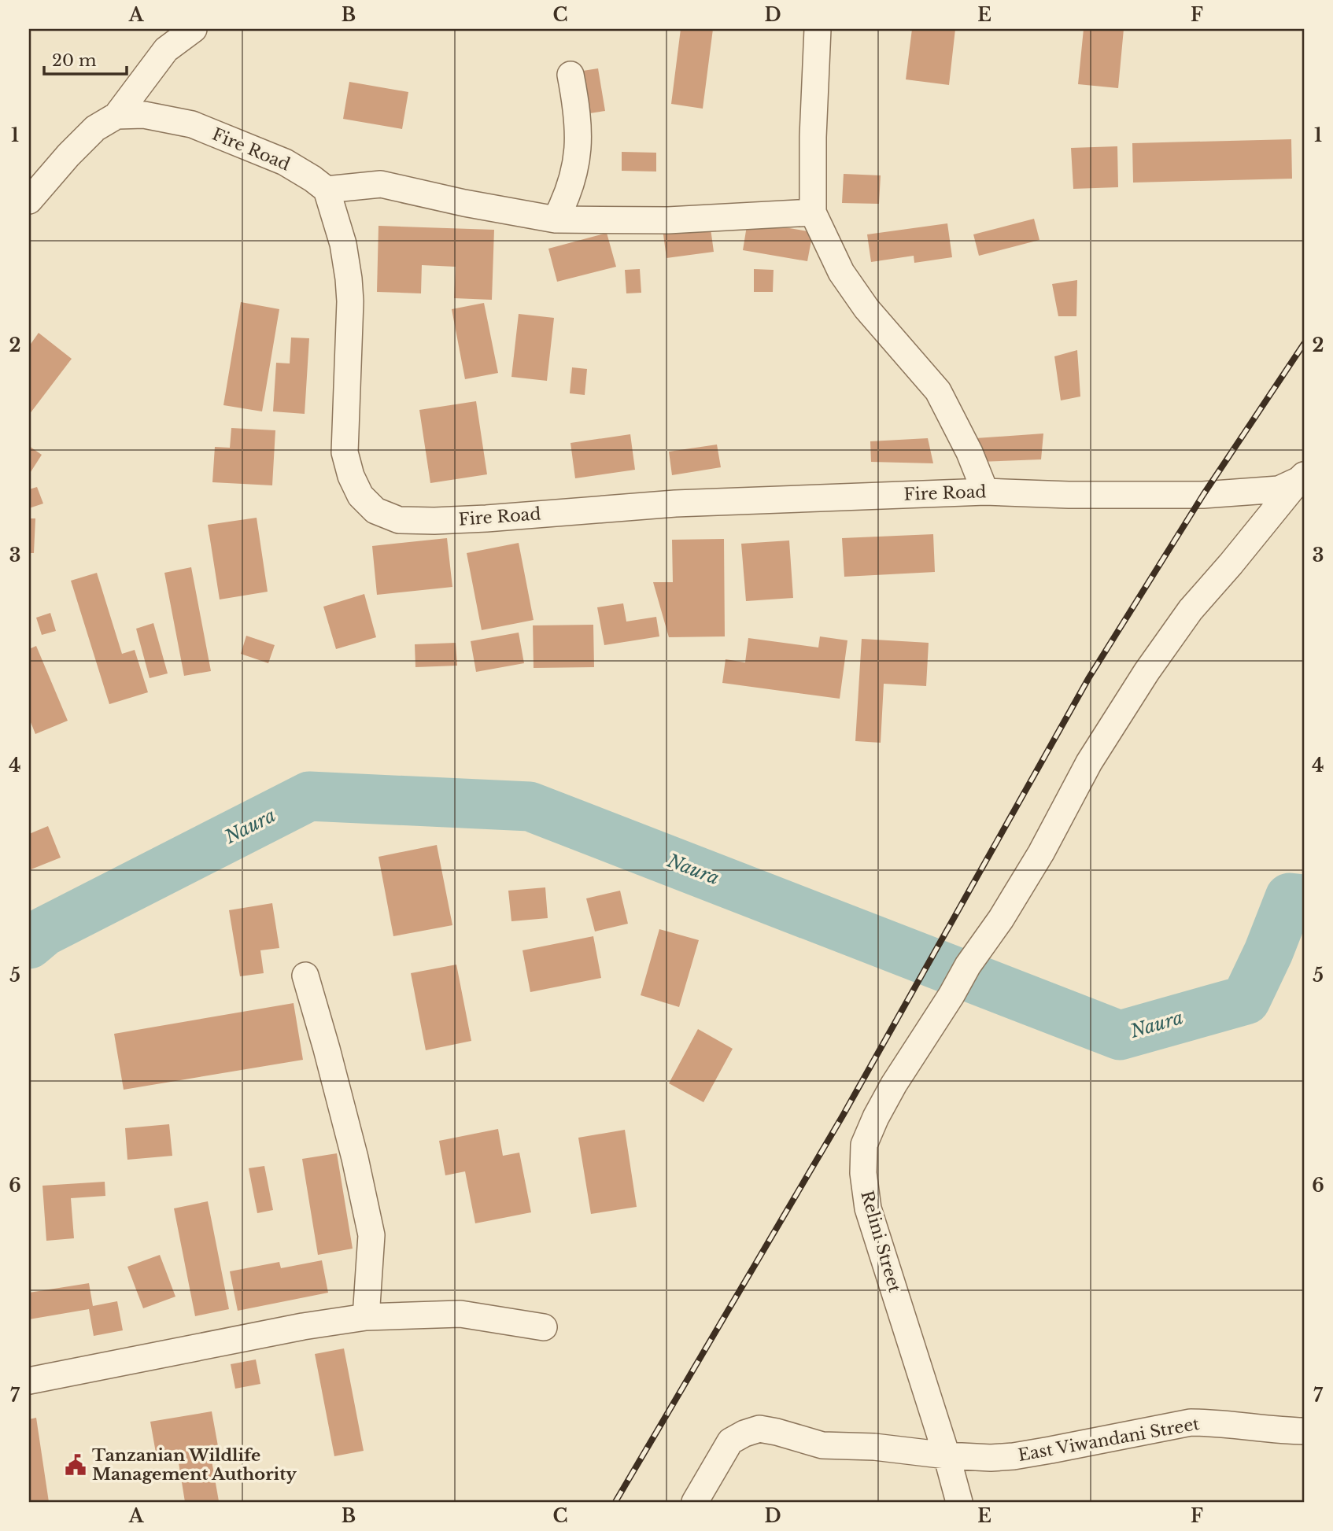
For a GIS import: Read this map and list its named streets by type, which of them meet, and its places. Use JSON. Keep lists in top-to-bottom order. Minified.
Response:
{"streets":{"street":["Fire Road","Relini Street","East Viwandani Street"]},"crossings":[["Fire Road","Relini Street"],["Relini Street","East Viwandani Street"]],"water":["Naura"],"places":{"public building":["Tanzanian Wildlife Management Authority"]},"scale_bar":"20 m","grid":{"columns":["A","B","C","D","E","F"],"rows":["1","2","3","4","5","6","7"]}}
